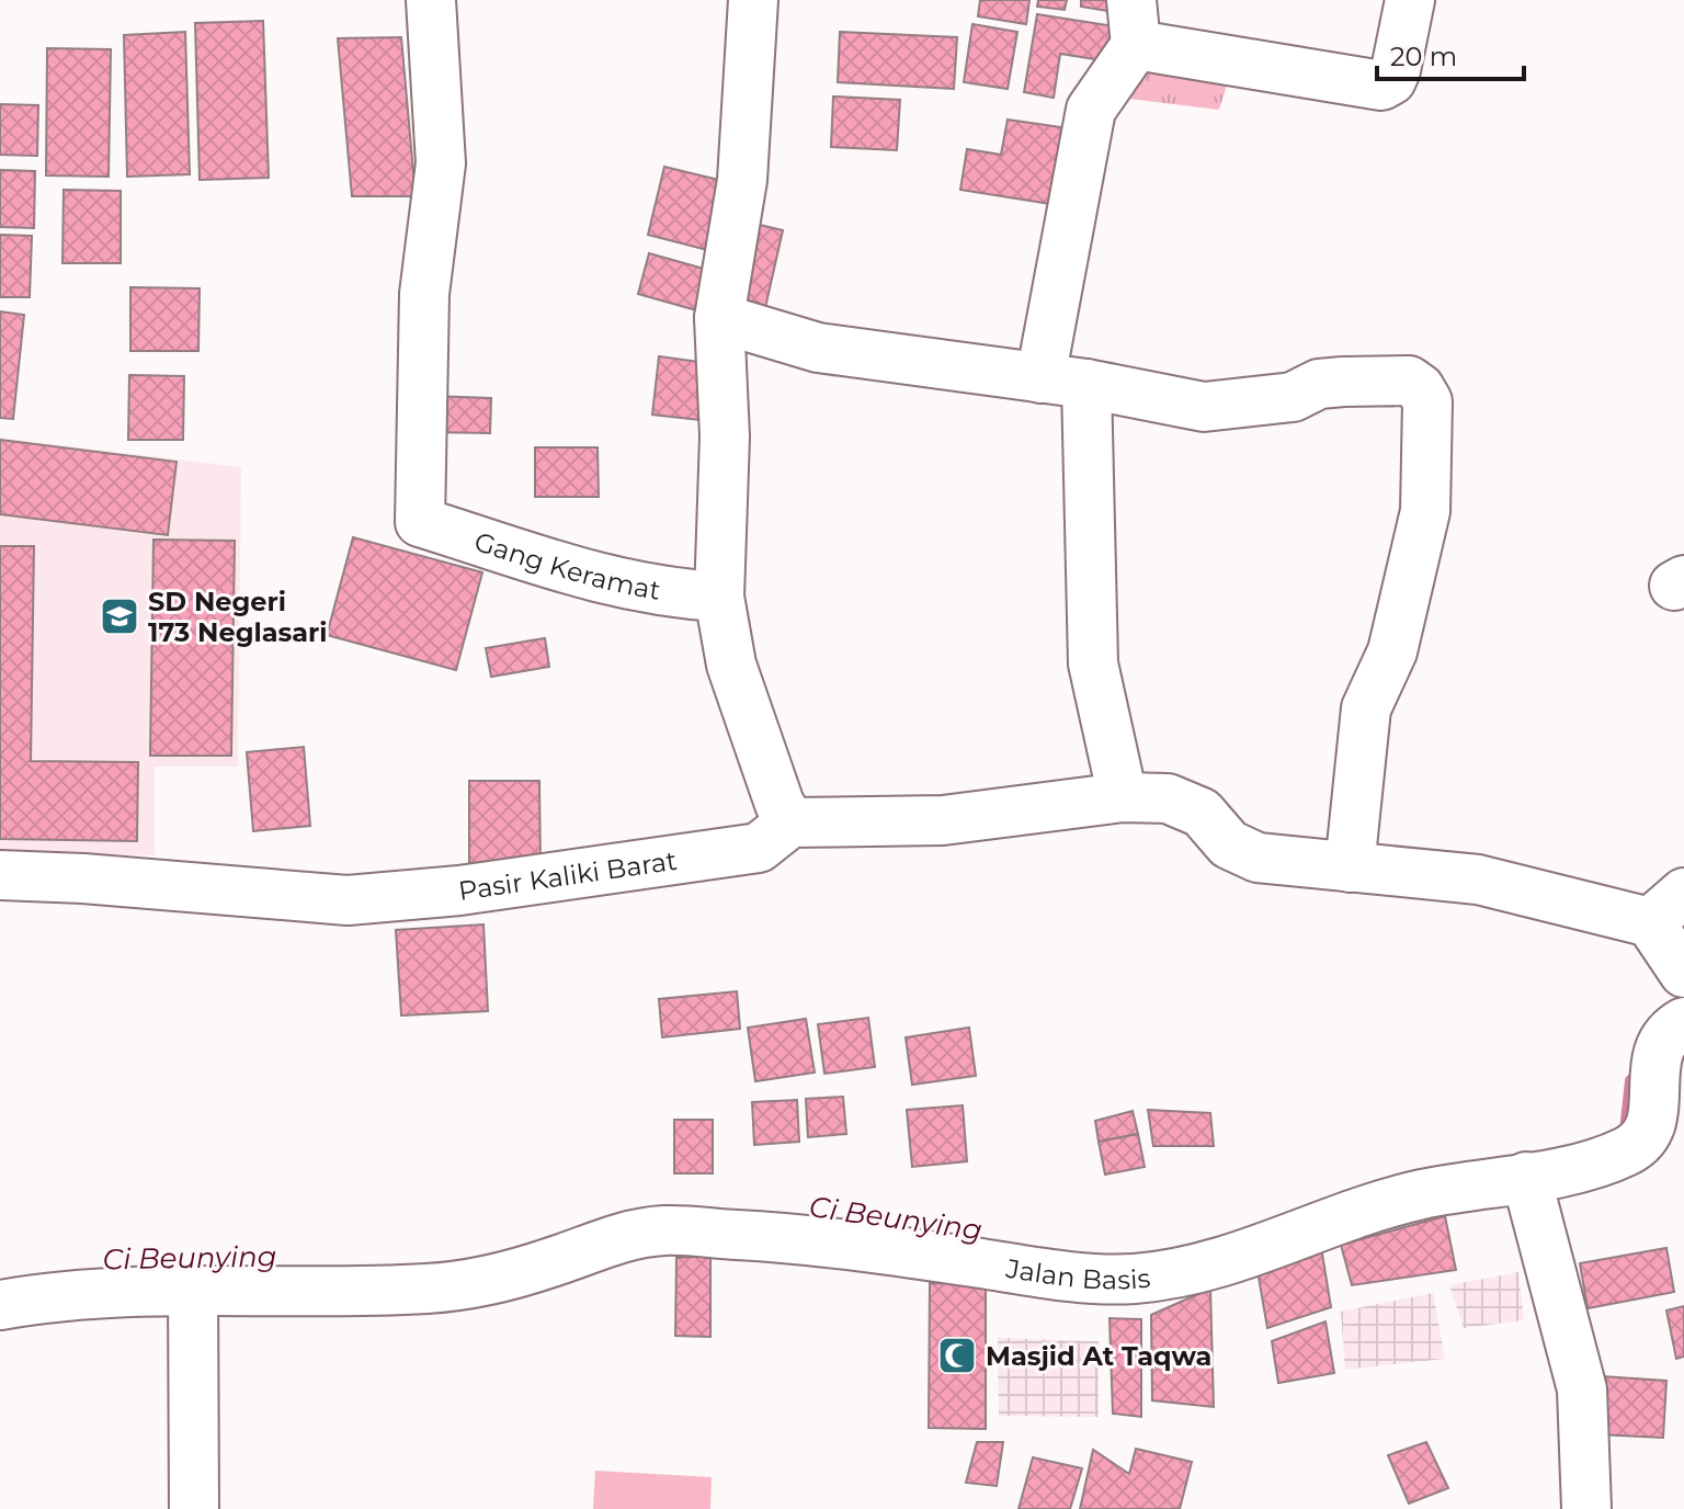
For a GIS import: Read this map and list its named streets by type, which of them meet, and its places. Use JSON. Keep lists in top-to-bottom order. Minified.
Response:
{"streets":{"street":["Gang Keramat","Pasir Kaliki Barat","Jalan Basis"]},"water":["Ci Beunying"],"places":{"school or university":["SD Negeri 173 Neglasari"],"mosque":["Masjid At Taqwa"]},"scale_bar":"20 m"}
